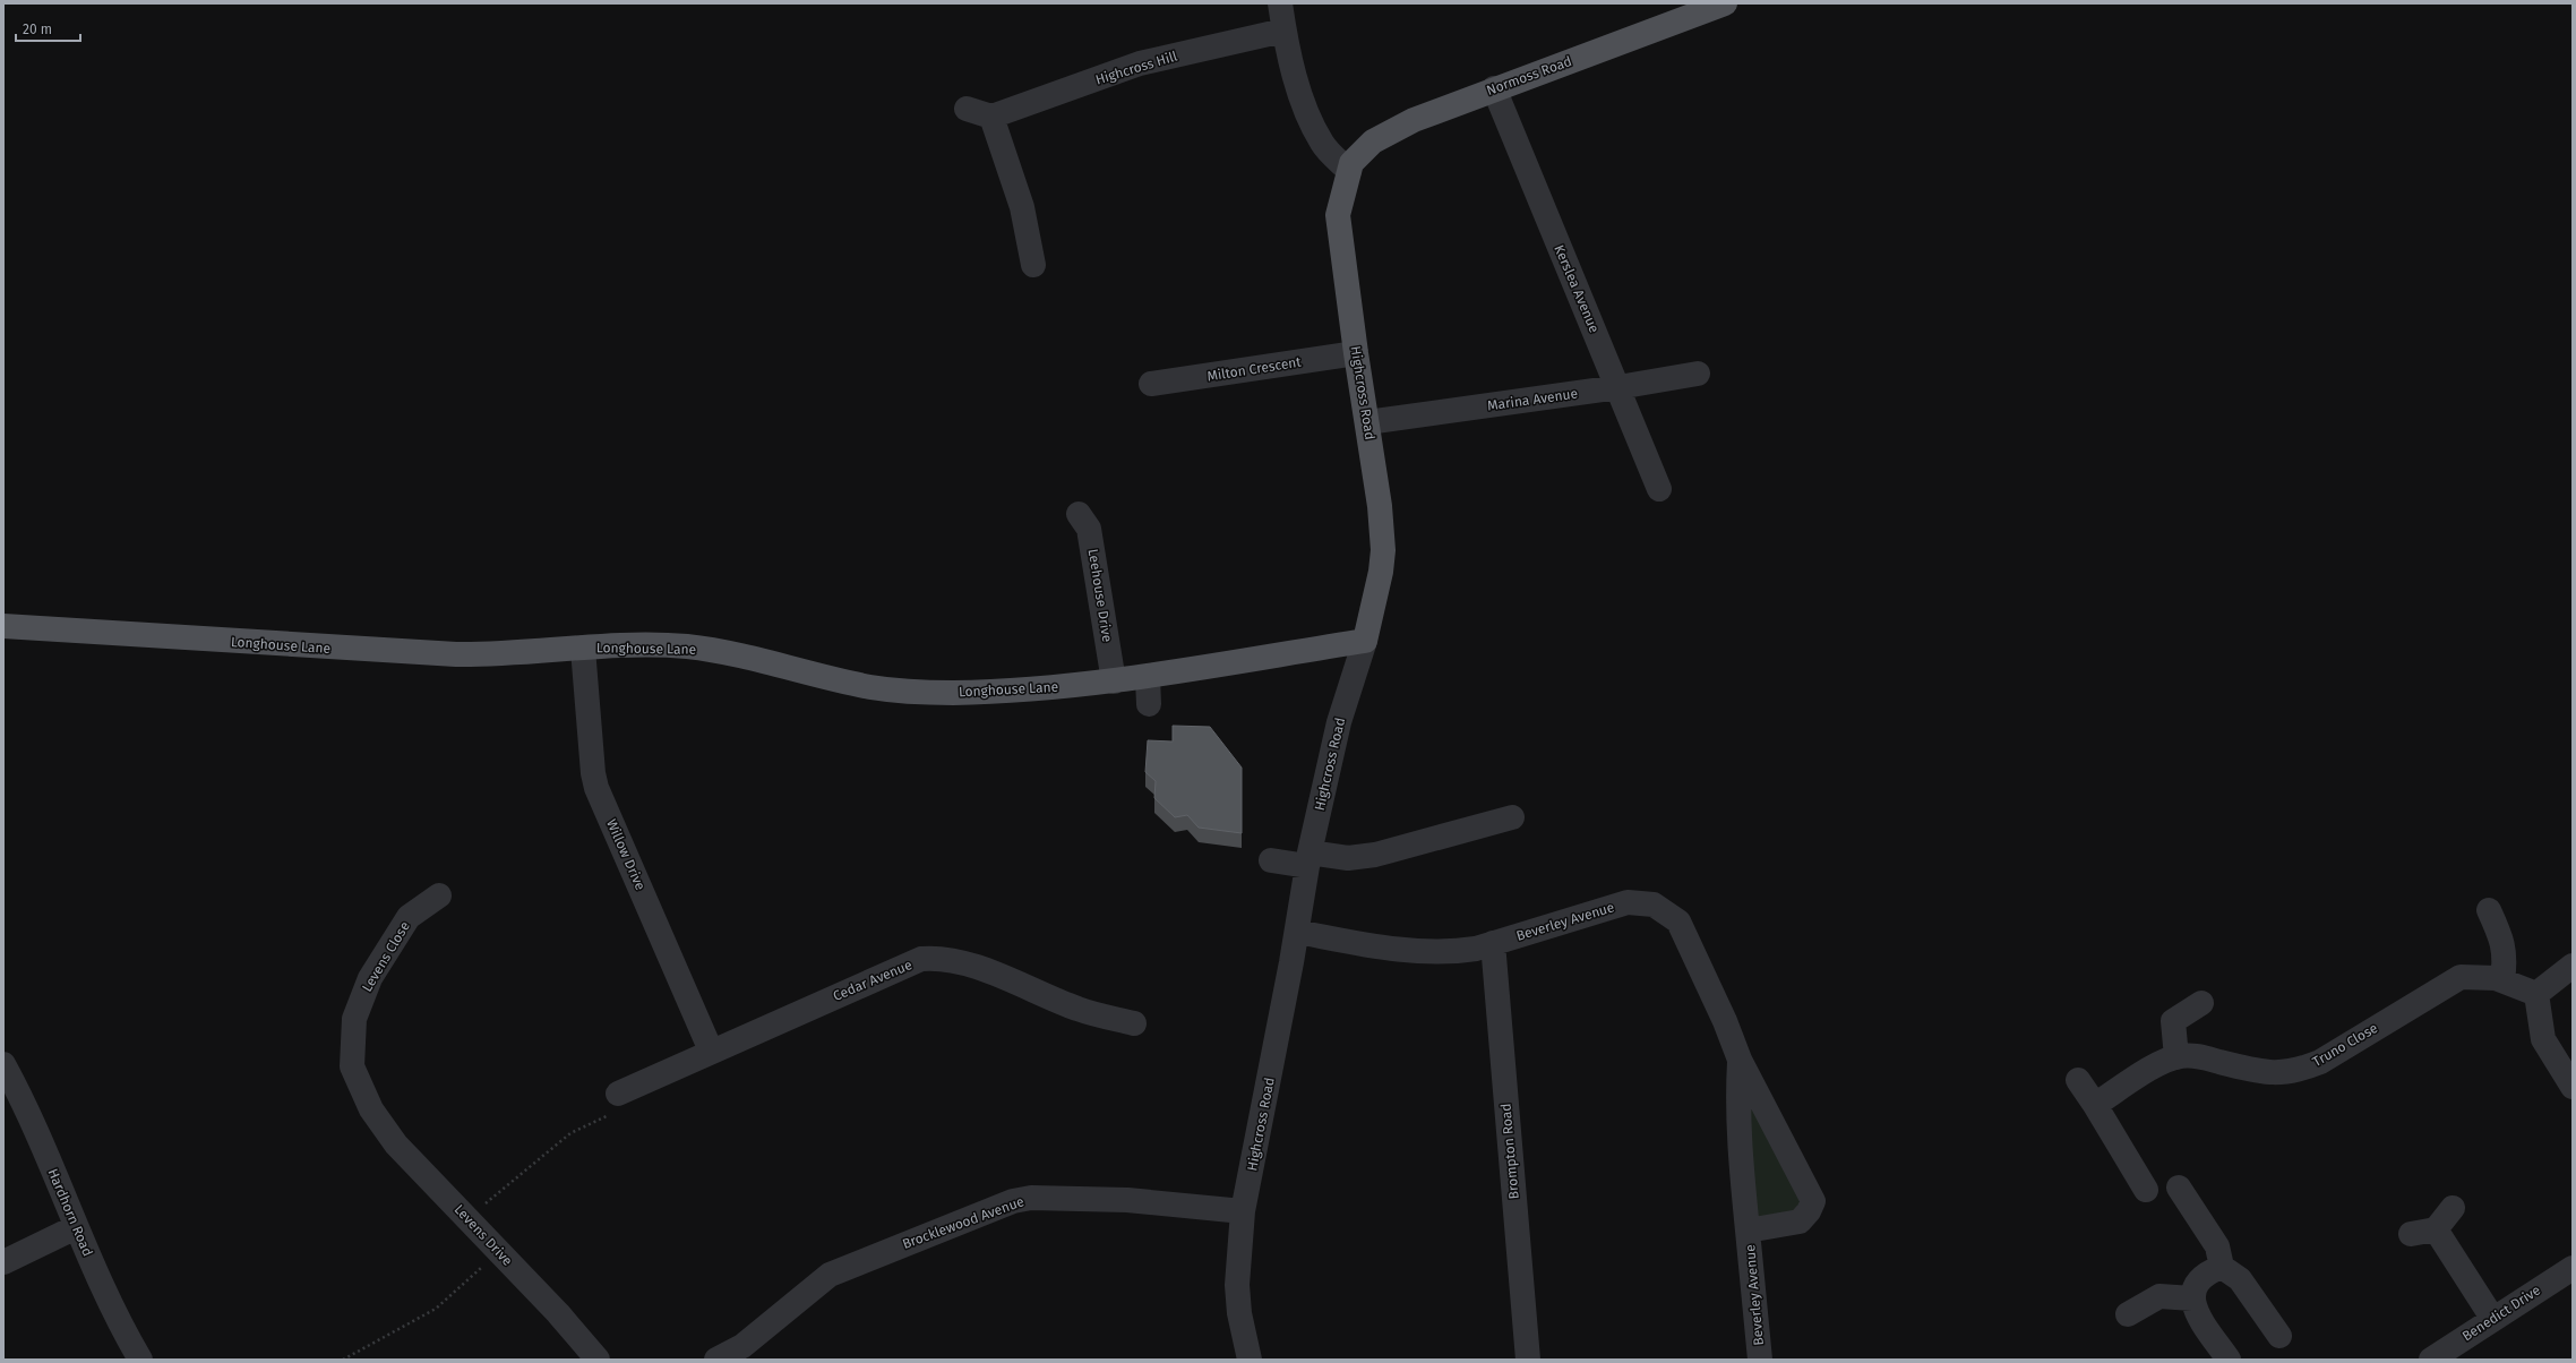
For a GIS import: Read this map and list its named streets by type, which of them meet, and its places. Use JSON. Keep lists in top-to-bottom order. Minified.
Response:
{"streets":{"main road":["Normoss Road","Highcross Road","Longhouse Lane"],"street":["Highcross Hill","Kerslea Avenue","Milton Crescent","Marina Avenue","Leehouse Drive","Willow Drive","Beverley Avenue","Levens Close","Cedar Avenue","Truno Close","Brompton Road","Hardhorn Road","Brocklewood Avenue","Levens Drive","Benedict Drive"]},"crossings":[["Normoss Road","Kerslea Avenue"],["Normoss Road","Highcross Road"],["Kerslea Avenue","Marina Avenue"],["Milton Crescent","Highcross Road"],["Highcross Road","Marina Avenue"],["Highcross Road","Longhouse Lane"],["Highcross Road","Beverley Avenue"],["Highcross Road","Brocklewood Avenue"],["Leehouse Drive","Longhouse Lane"],["Longhouse Lane","Willow Drive"],["Willow Drive","Cedar Avenue"],["Beverley Avenue","Brompton Road"],["Levens Close","Levens Drive"]],"scale_bar":"20 m"}
